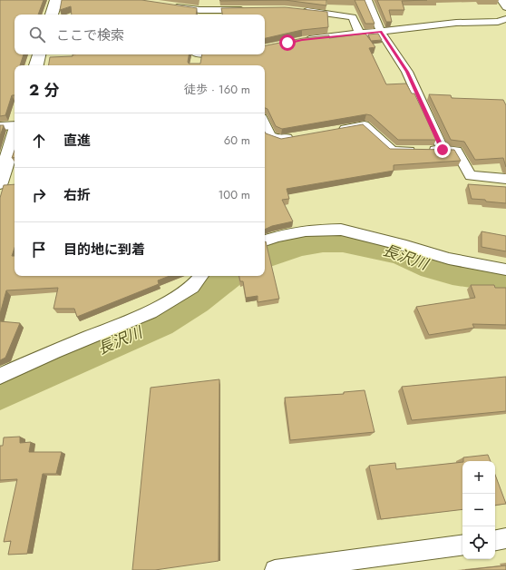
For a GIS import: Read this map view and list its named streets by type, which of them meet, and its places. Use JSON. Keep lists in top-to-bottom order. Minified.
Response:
{"water":["長沢川"],"page":{"search":"ここで検索","heading":["2 分","徒歩 · 160 m"],"list":[["直進","60 m"],["右折","100 m"],"目的地に到着"],"map_buttons":["+","−"]}}
